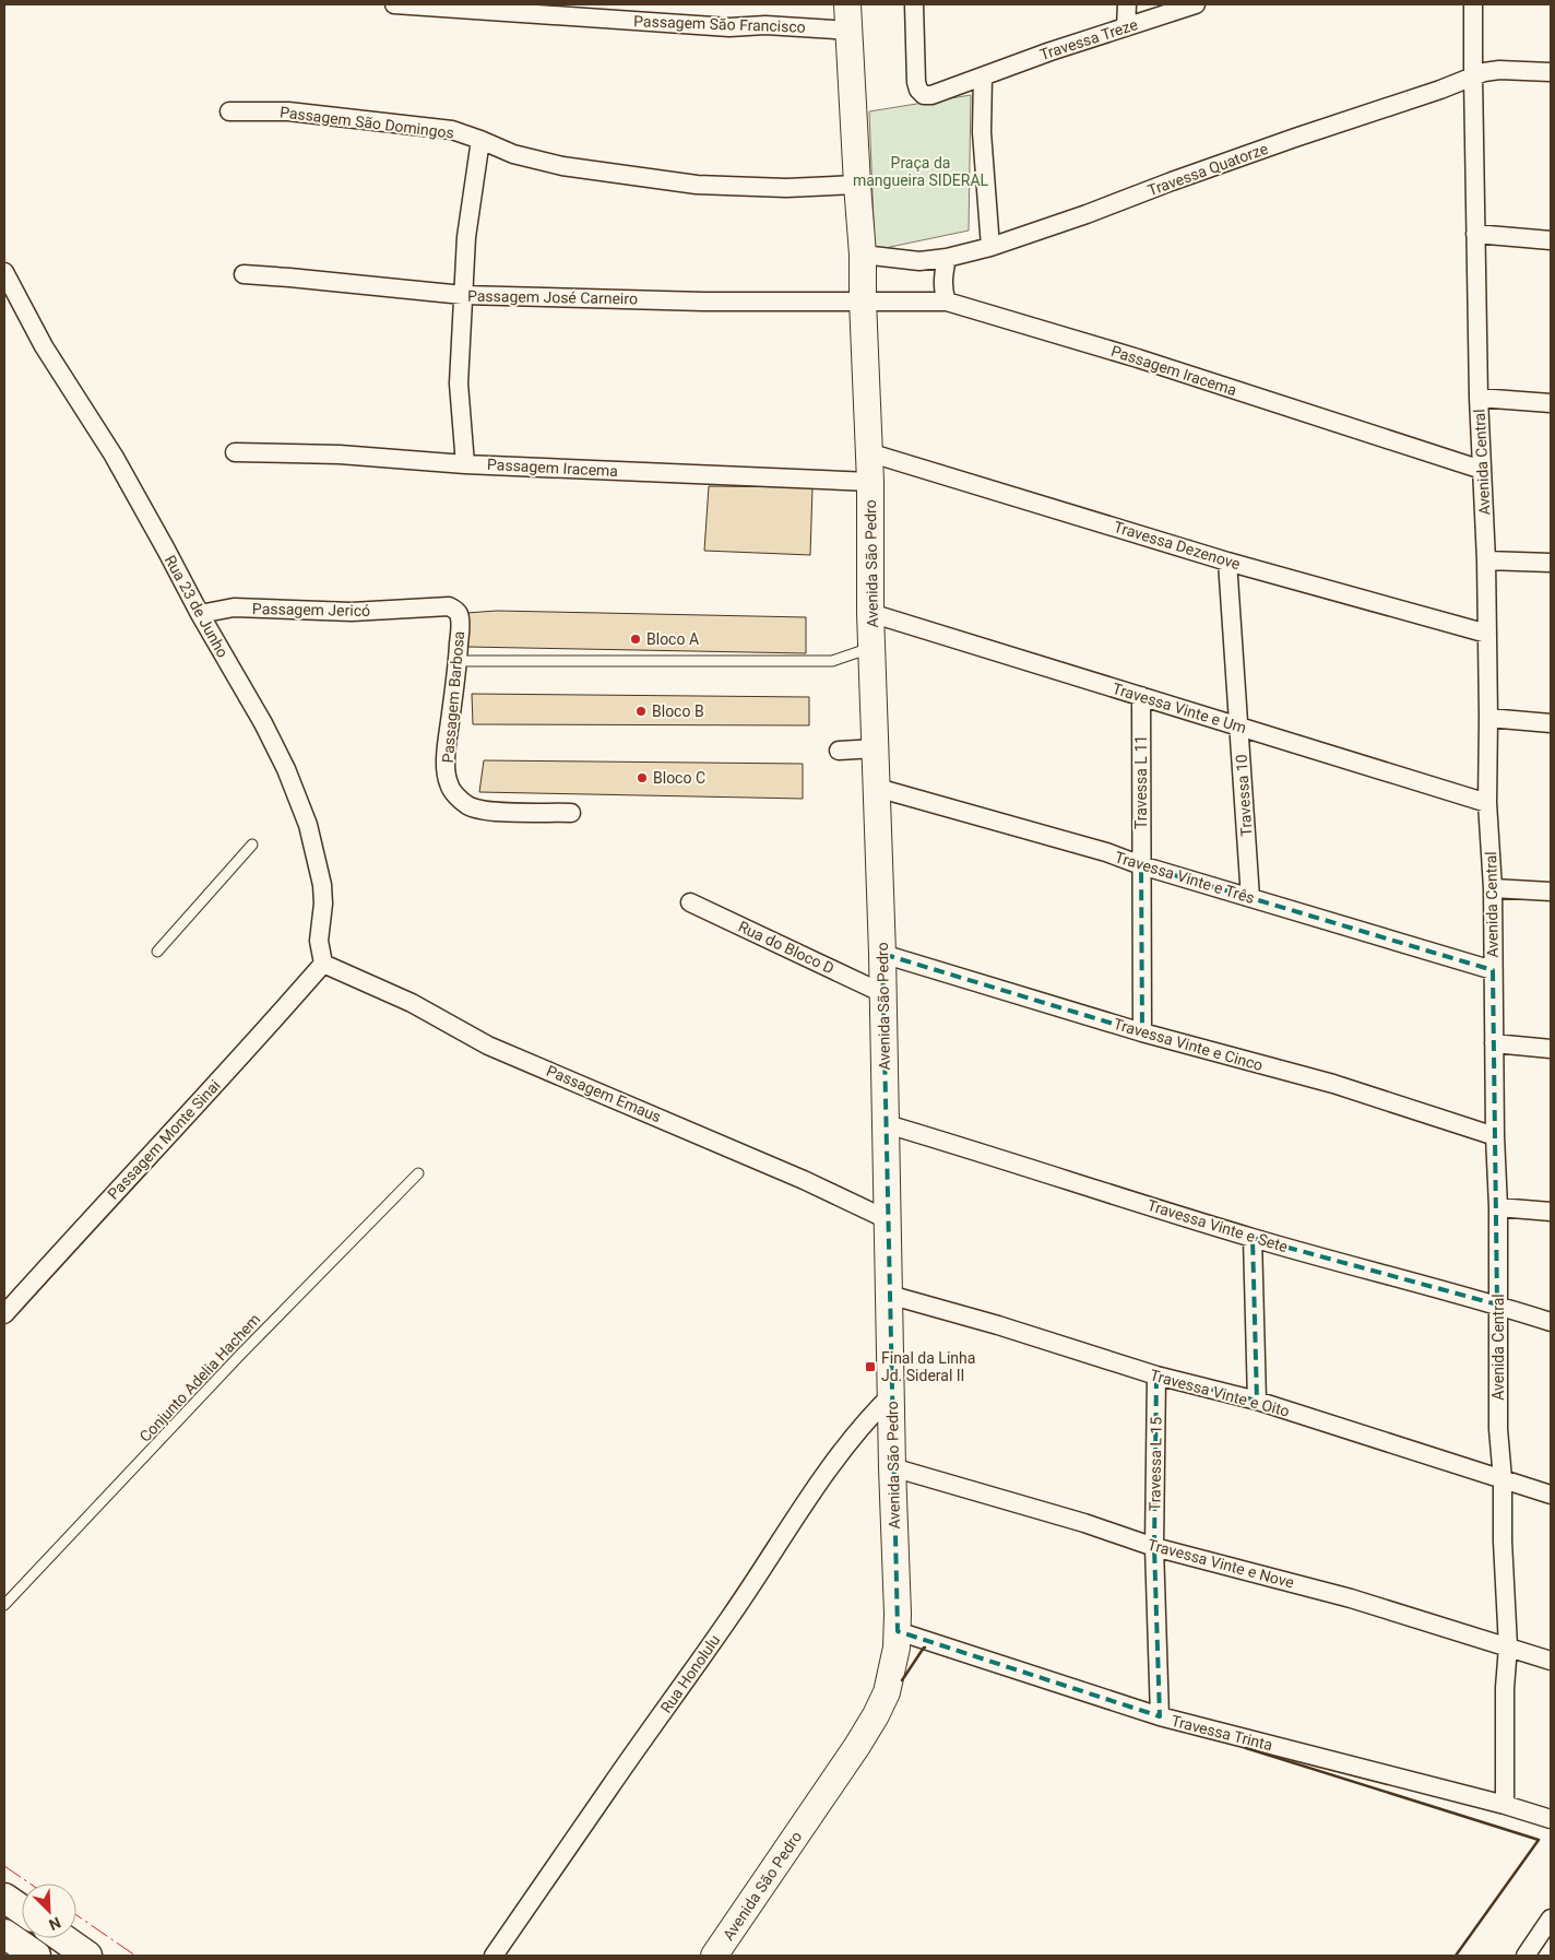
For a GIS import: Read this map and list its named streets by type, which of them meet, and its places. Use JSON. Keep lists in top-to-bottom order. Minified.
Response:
{"streets":{"main road":["Avenida São Pedro"],"street":["Passagem São Francisco","Travessa Treze","Passagem São Domingos","Travessa Quatorze","Passagem José Carneiro","Passagem Iracema","Avenida Central","Travessa Dezenove","Rua 23 de Junho","Passagem Jericó","Passagem Barbosa","Travessa Vinte e Um","Travessa L 11","Travessa 10","Travessa Vinte e Três","Rua do Bloco D","Travessa Vinte e Cinco","Passagem Emaus","Passagem Monte Sinai","Travessa Vinte e Sete","Travessa Vinte e Oito","Travessa L 15","Travessa Vinte e Nove","Rua Honolulu","Travessa Trinta"],"lane":["Conjunto Adelia Hachem"]},"crossings":[["Passagem São Francisco","Avenida São Pedro"],["Passagem São Domingos","Avenida São Pedro"],["Travessa Quatorze","Avenida Central"],["Travessa Quatorze","Avenida São Pedro"],["Passagem José Carneiro","Passagem Iracema"],["Passagem José Carneiro","Avenida São Pedro"],["Passagem Iracema","Avenida Central"],["Passagem Iracema","Avenida São Pedro"],["Avenida Central","Travessa Dezenove"],["Avenida Central","Travessa Vinte e Um"],["Avenida Central","Travessa Vinte e Três"],["Avenida Central","Travessa Vinte e Cinco"],["Avenida Central","Travessa Vinte e Sete"],["Avenida Central","Travessa Vinte e Oito"],["Avenida Central","Travessa Vinte e Nove"],["Avenida Central","Travessa Trinta"],["Travessa Dezenove","Avenida São Pedro"],["Travessa Dezenove","Travessa 10"],["Avenida São Pedro","Travessa Vinte e Um"],["Avenida São Pedro","Travessa Vinte e Três"],["Avenida São Pedro","Rua do Bloco D"],["Avenida São Pedro","Travessa Vinte e Cinco"],["Avenida São Pedro","Passagem Emaus"],["Avenida São Pedro","Travessa Vinte e Sete"],["Avenida São Pedro","Travessa Vinte e Oito"],["Avenida São Pedro","Travessa Vinte e Nove"],["Avenida São Pedro","Rua Honolulu"],["Avenida São Pedro","Travessa Trinta"],["Rua 23 de Junho","Passagem Jericó"],["Rua 23 de Junho","Passagem Emaus"],["Rua 23 de Junho","Passagem Monte Sinai"],["Passagem Jericó","Passagem Barbosa"],["Travessa Vinte e Um","Travessa L 11"],["Travessa Vinte e Um","Travessa 10"],["Travessa L 11","Travessa Vinte e Três"],["Travessa L 11","Travessa Vinte e Cinco"],["Travessa 10","Travessa Vinte e Três"],["Passagem Emaus","Passagem Monte Sinai"],["Travessa Vinte e Oito","Travessa L 15"],["Travessa L 15","Travessa Vinte e Nove"],["Travessa L 15","Travessa Trinta"]],"parks":["Praça da mangueira SIDERAL"],"places":{"other":["Bloco A","Bloco B","Bloco C"],"transit":["Final da Linha Jd. Sideral II"]},"north":"bottom right"}
